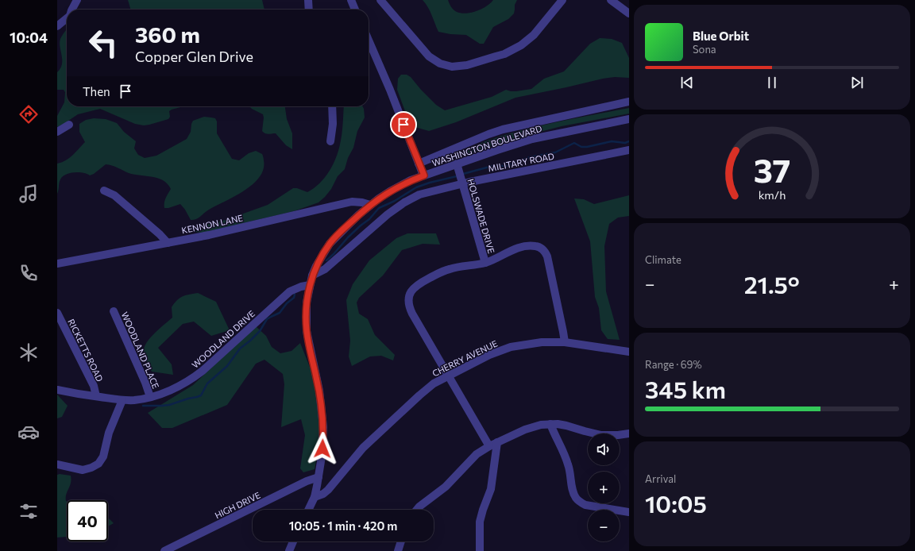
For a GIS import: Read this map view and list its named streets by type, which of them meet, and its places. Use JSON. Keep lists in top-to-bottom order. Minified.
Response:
{"streets":{"street":["WASHINGTON BOULEVARD","MILITARY ROAD","HOLSWADE DRIVE","KENNON LANE","WOODLAND DRIVE","RICKETTS ROAD","WOODLAND PLACE","CHERRY AVENUE","HIGH DRIVE"]},"crossings":[["WASHINGTON BOULEVARD","MILITARY ROAD"],["WASHINGTON BOULEVARD","HOLSWADE DRIVE"],["WASHINGTON BOULEVARD","KENNON LANE"],["WASHINGTON BOULEVARD","WOODLAND DRIVE"],["WASHINGTON BOULEVARD","CHERRY AVENUE"],["WASHINGTON BOULEVARD","HIGH DRIVE"],["MILITARY ROAD","HOLSWADE DRIVE"],["HOLSWADE DRIVE","CHERRY AVENUE"],["WOODLAND DRIVE","RICKETTS ROAD"],["WOODLAND DRIVE","WOODLAND PLACE"]],"page":{"tabs":"10:04","turn":["360 m","Copper Glen Drive"],"song":["Blue Orbit","Sona"],"then":"Then","tile":["Climate",["Range · 69%","345 km"],["Arrival","10:05"]],"heat":["−","21.5°","+"],"map_buttons":["+","−"],"limit":"40","trip":"10:05 · 1 min · 420 m","gauge":["37","km/h"]}}
